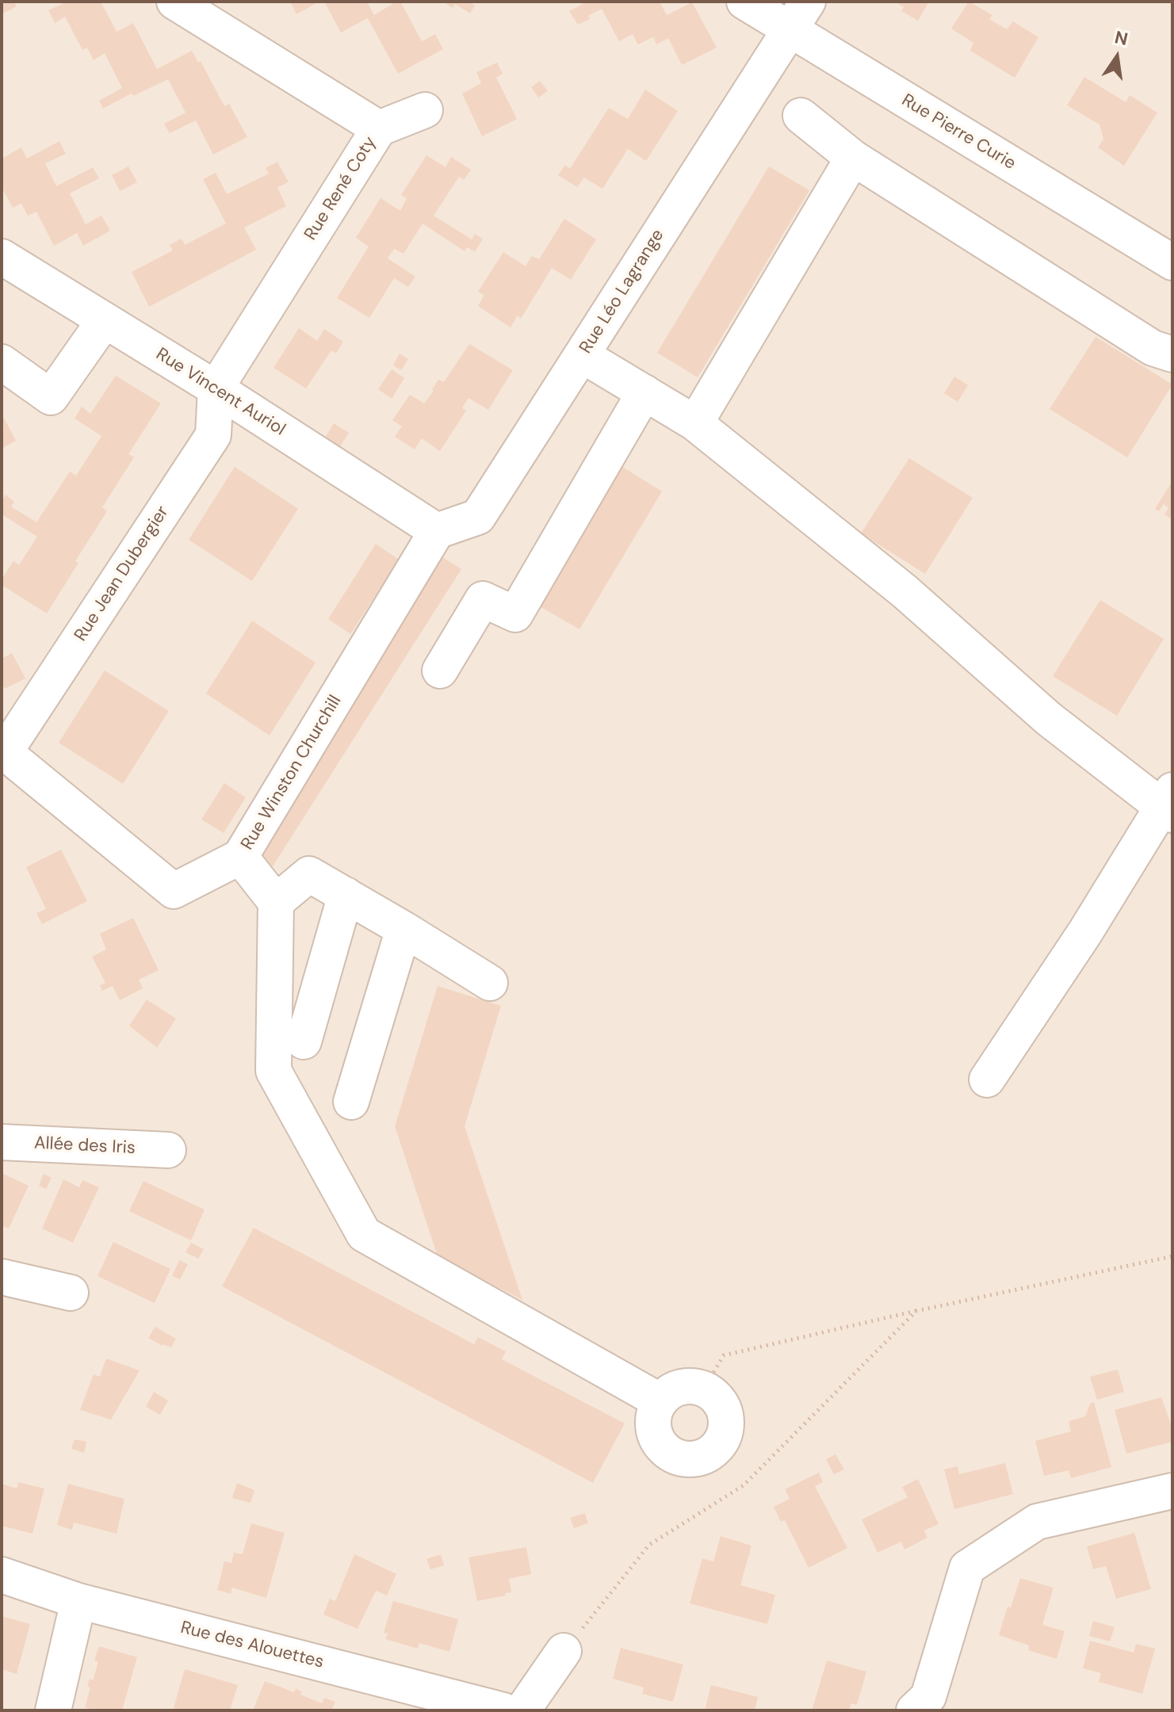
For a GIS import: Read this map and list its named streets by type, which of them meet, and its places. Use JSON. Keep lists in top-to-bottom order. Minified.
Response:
{"streets":{"street":["Rue Pierre Curie","Rue René Coty","Rue Léo Lagrange","Rue Vincent Auriol","Rue Jean Dubergier","Rue Winston Churchill","Allée des Iris","Rue des Alouettes"]},"crossings":[["Rue Pierre Curie","Rue Léo Lagrange"],["Rue René Coty","Rue Vincent Auriol"],["Rue René Coty","Rue Jean Dubergier"],["Rue Léo Lagrange","Rue Vincent Auriol"],["Rue Léo Lagrange","Rue Winston Churchill"],["Rue Vincent Auriol","Rue Jean Dubergier"],["Rue Vincent Auriol","Rue Winston Churchill"],["Rue Jean Dubergier","Rue Winston Churchill"]],"north":"top"}
